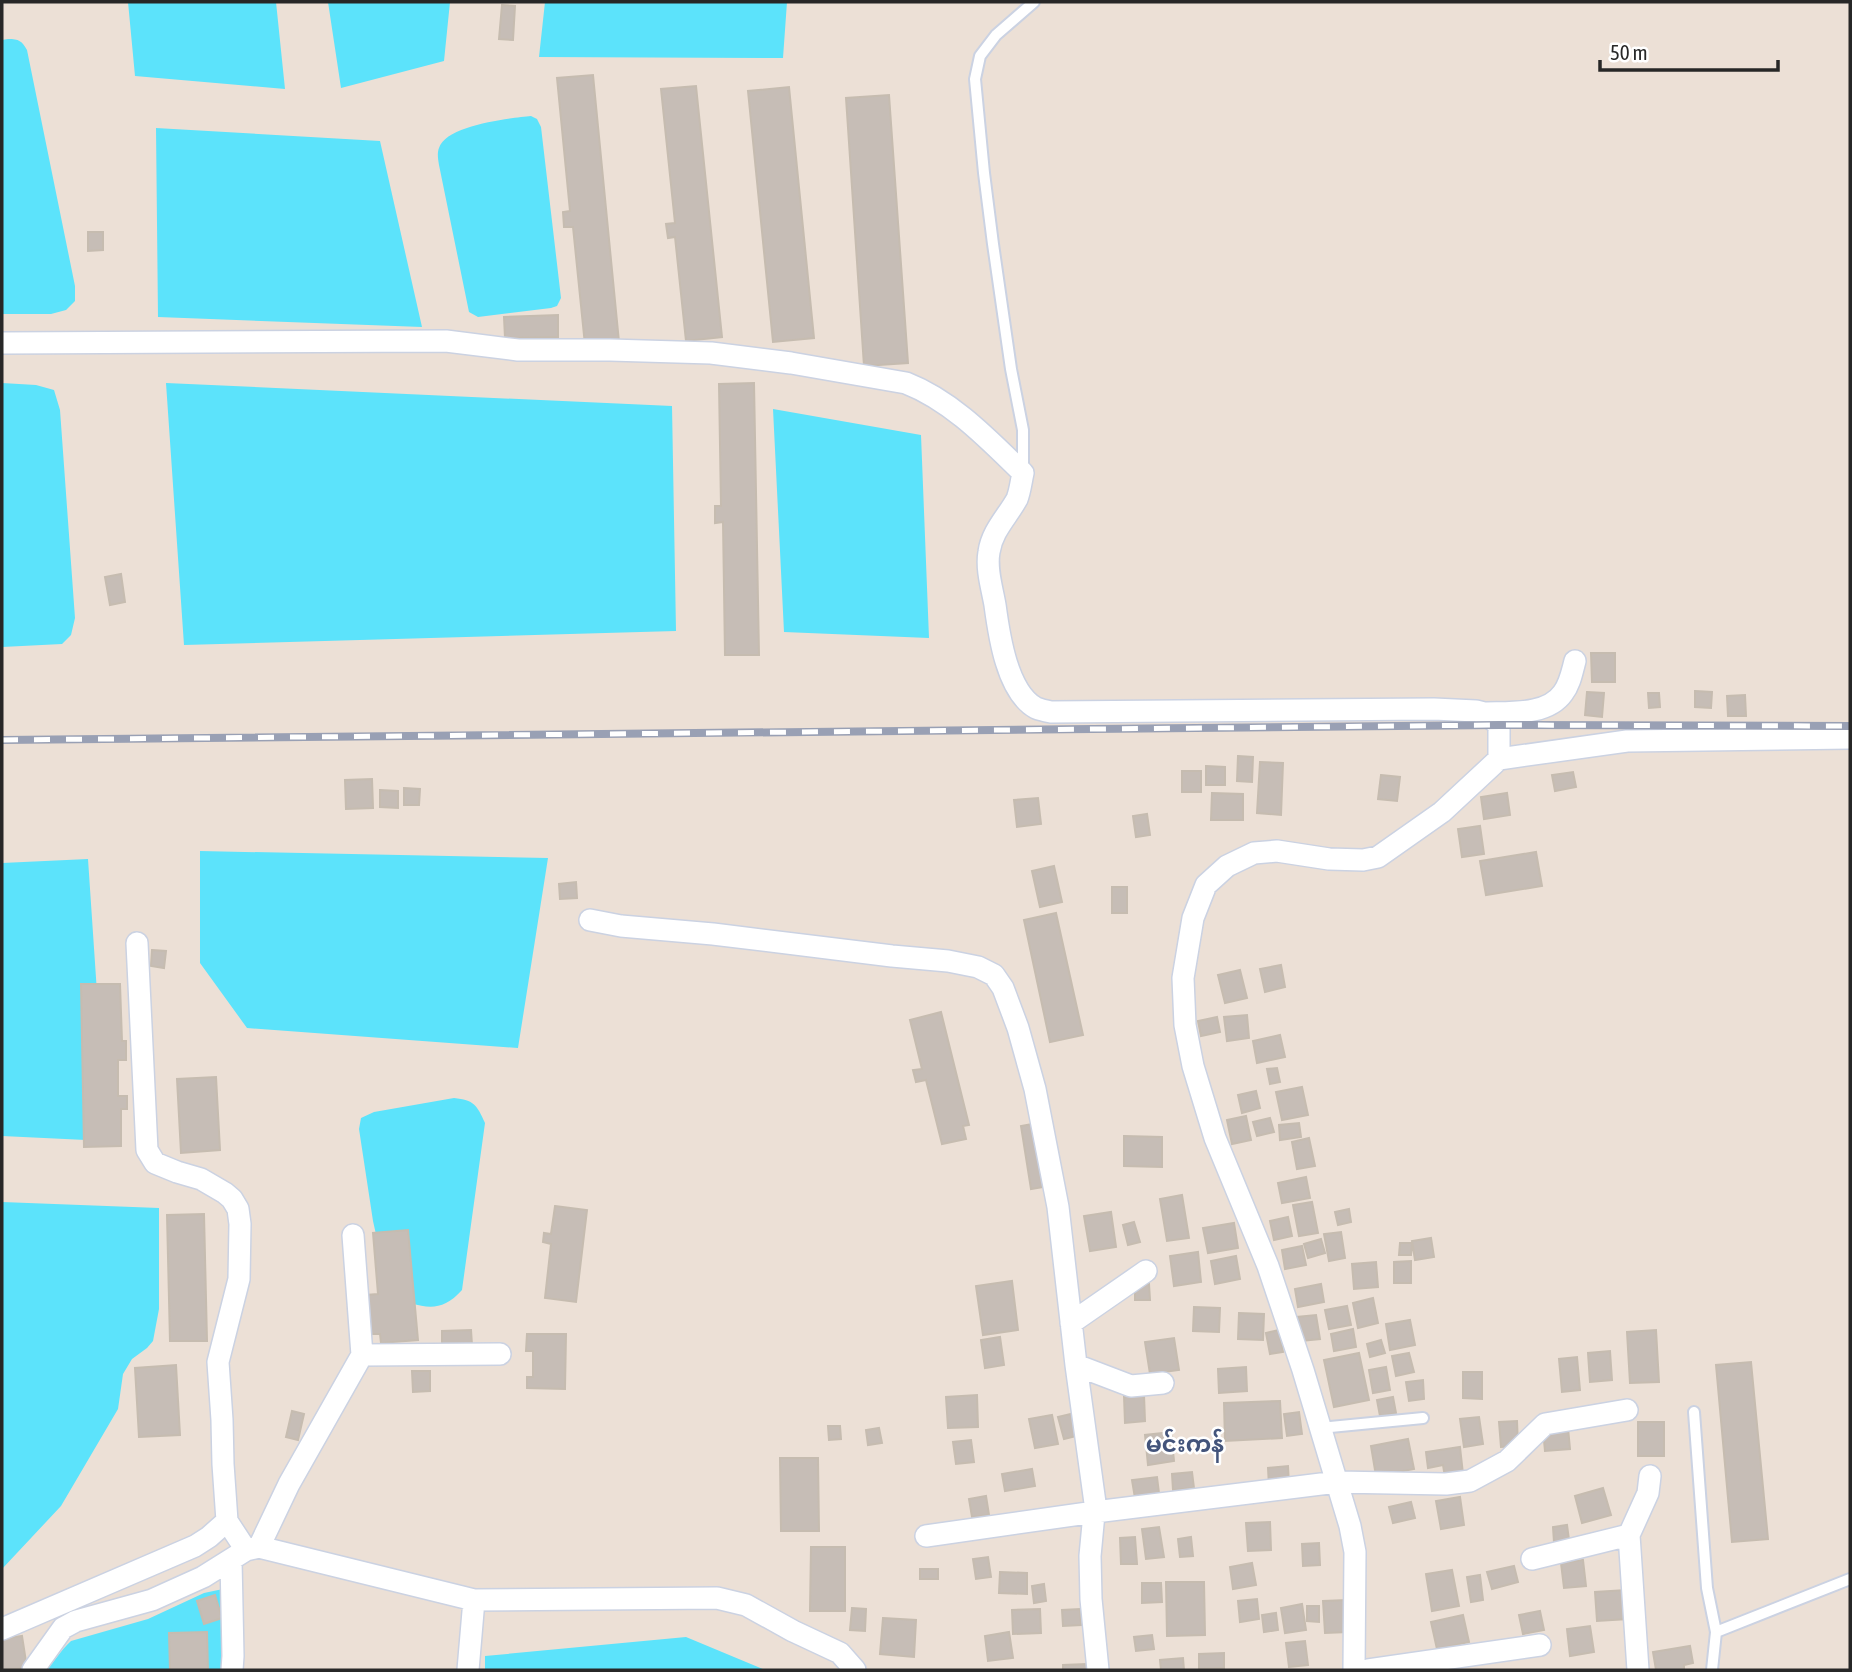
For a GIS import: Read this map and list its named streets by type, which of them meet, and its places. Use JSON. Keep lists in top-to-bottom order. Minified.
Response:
{"districts":["မင်းကန်"],"scale_bar":"50 m"}
